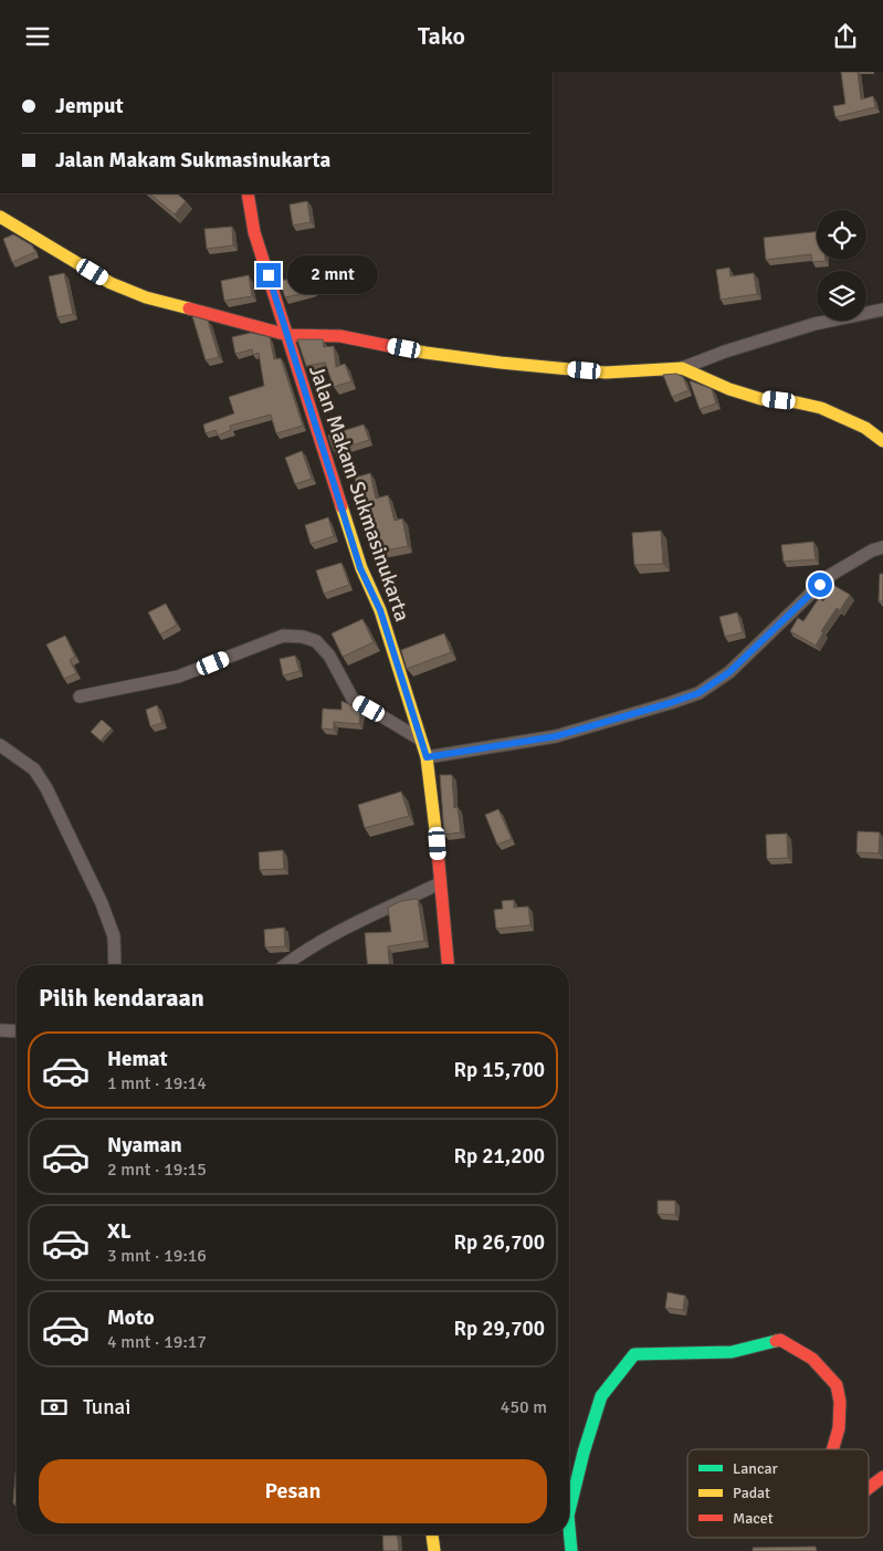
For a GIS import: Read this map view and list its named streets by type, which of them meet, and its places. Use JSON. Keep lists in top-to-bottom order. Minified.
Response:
{"streets":{"street":["Jalan Makam Sukmasinukarta"]},"legend":["Lancar","Padat","Macet"],"page":{"header":"Tako","banner":["Jemput","Jalan Makam Sukmasinukarta"],"bubble":"2 mnt","heading":"Pilih kendaraan","list":[{"name":"Hemat","note":"1 mnt · 19:14","value":"Rp 15,700"},{"name":"Nyaman","note":"2 mnt · 19:15","value":"Rp 21,200"},{"name":"XL","note":"3 mnt · 19:16","value":"Rp 26,700"},{"name":"Moto","note":"4 mnt · 19:17","value":"Rp 29,700"}],"pay":["Tunai","450 m"],"buttons":"Pesan"}}
